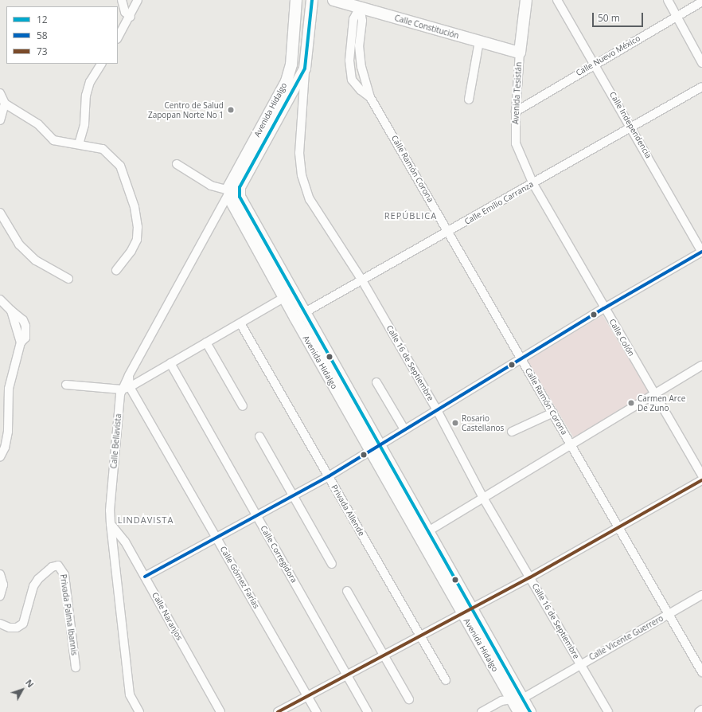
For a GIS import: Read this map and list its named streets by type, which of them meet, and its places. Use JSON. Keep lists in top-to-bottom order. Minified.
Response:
{"streets":{"main road":["Calle Constitución","Avenida Tesistán","Avenida Hidalgo"],"street":["Calle Nuevo México","Calle Independencia","Calle Ramón Corona","Calle Emilio Carranza","Calle Colón","Calle 16 de Septiembre","Calle Bellavista","Privada Allende","Calle Corregidora","Calle Gómez Farías","Privada Palma Ibannis","Calle Naranjos","Calle Vicente Guerrero"]},"crossings":[["Calle Constitución","Avenida Tesistán"],["Calle Constitución","Calle Ramón Corona"],["Calle Nuevo México","Avenida Tesistán"],["Calle Nuevo México","Calle Independencia"],["Avenida Tesistán","Calle Emilio Carranza"],["Avenida Tesistán","Calle Colón"],["Avenida Hidalgo","Calle Emilio Carranza"],["Avenida Hidalgo","Calle 16 de Septiembre"],["Avenida Hidalgo","Calle Bellavista"],["Avenida Hidalgo","Calle Vicente Guerrero"],["Calle Independencia","Calle Emilio Carranza"],["Calle Ramón Corona","Calle Emilio Carranza"],["Calle Ramón Corona","Calle Vicente Guerrero"],["Calle Emilio Carranza","Calle Colón"],["Calle Emilio Carranza","Calle 16 de Septiembre"],["Calle 16 de Septiembre","Calle Vicente Guerrero"],["Calle Bellavista","Calle Gómez Farías"],["Calle Bellavista","Calle Naranjos"]],"districts":["REPÚBLICA","LINDAVISTA"],"places":["Centro de Salud Zapopan Norte No 1","Carmen Arce De Zuno","Rosario Castellanos"],"lines":["transit line 12","transit line 58","transit line 73"],"legend":["12","58","73"],"scale_bar":"50 m","north":"top right"}
